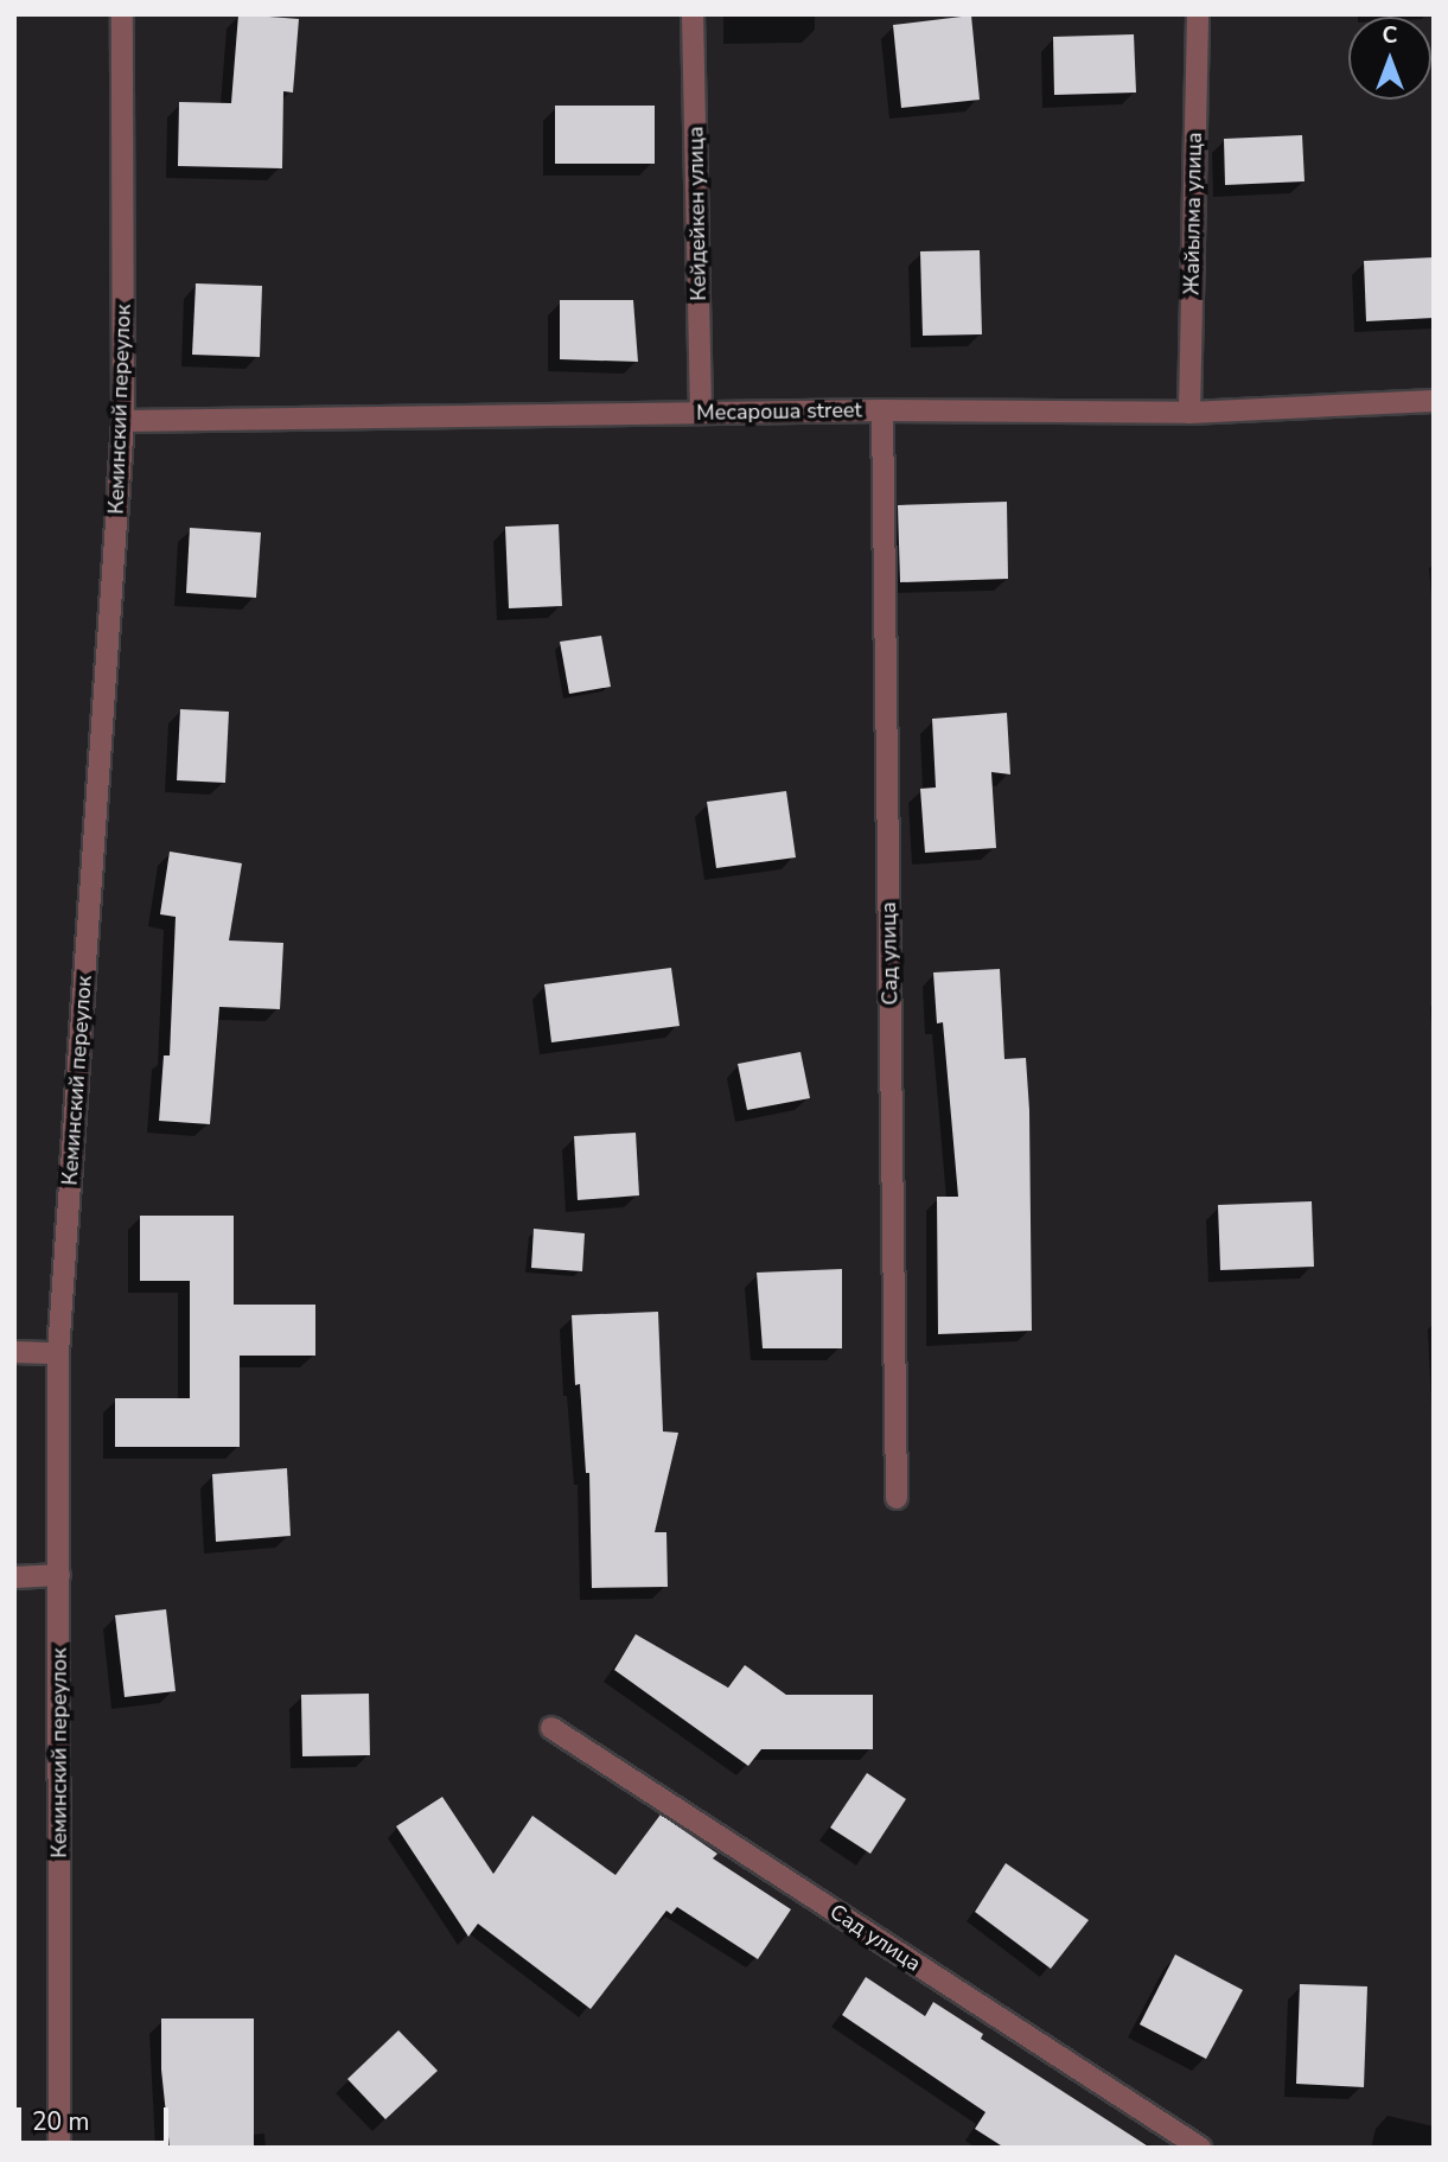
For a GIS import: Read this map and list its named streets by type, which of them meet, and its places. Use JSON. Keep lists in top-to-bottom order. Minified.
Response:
{"streets":{"street":["Кейдейкен улица","Жайылма улица","Кеминский переулок","Месароша street","Сад улица"]},"crossings":[["Кейдейкен улица","Месароша street"],["Жайылма улица","Месароша street"],["Кеминский переулок","Месароша street"],["Месароша street","Сад улица"]],"scale_bar":"20 m","north":"top"}
